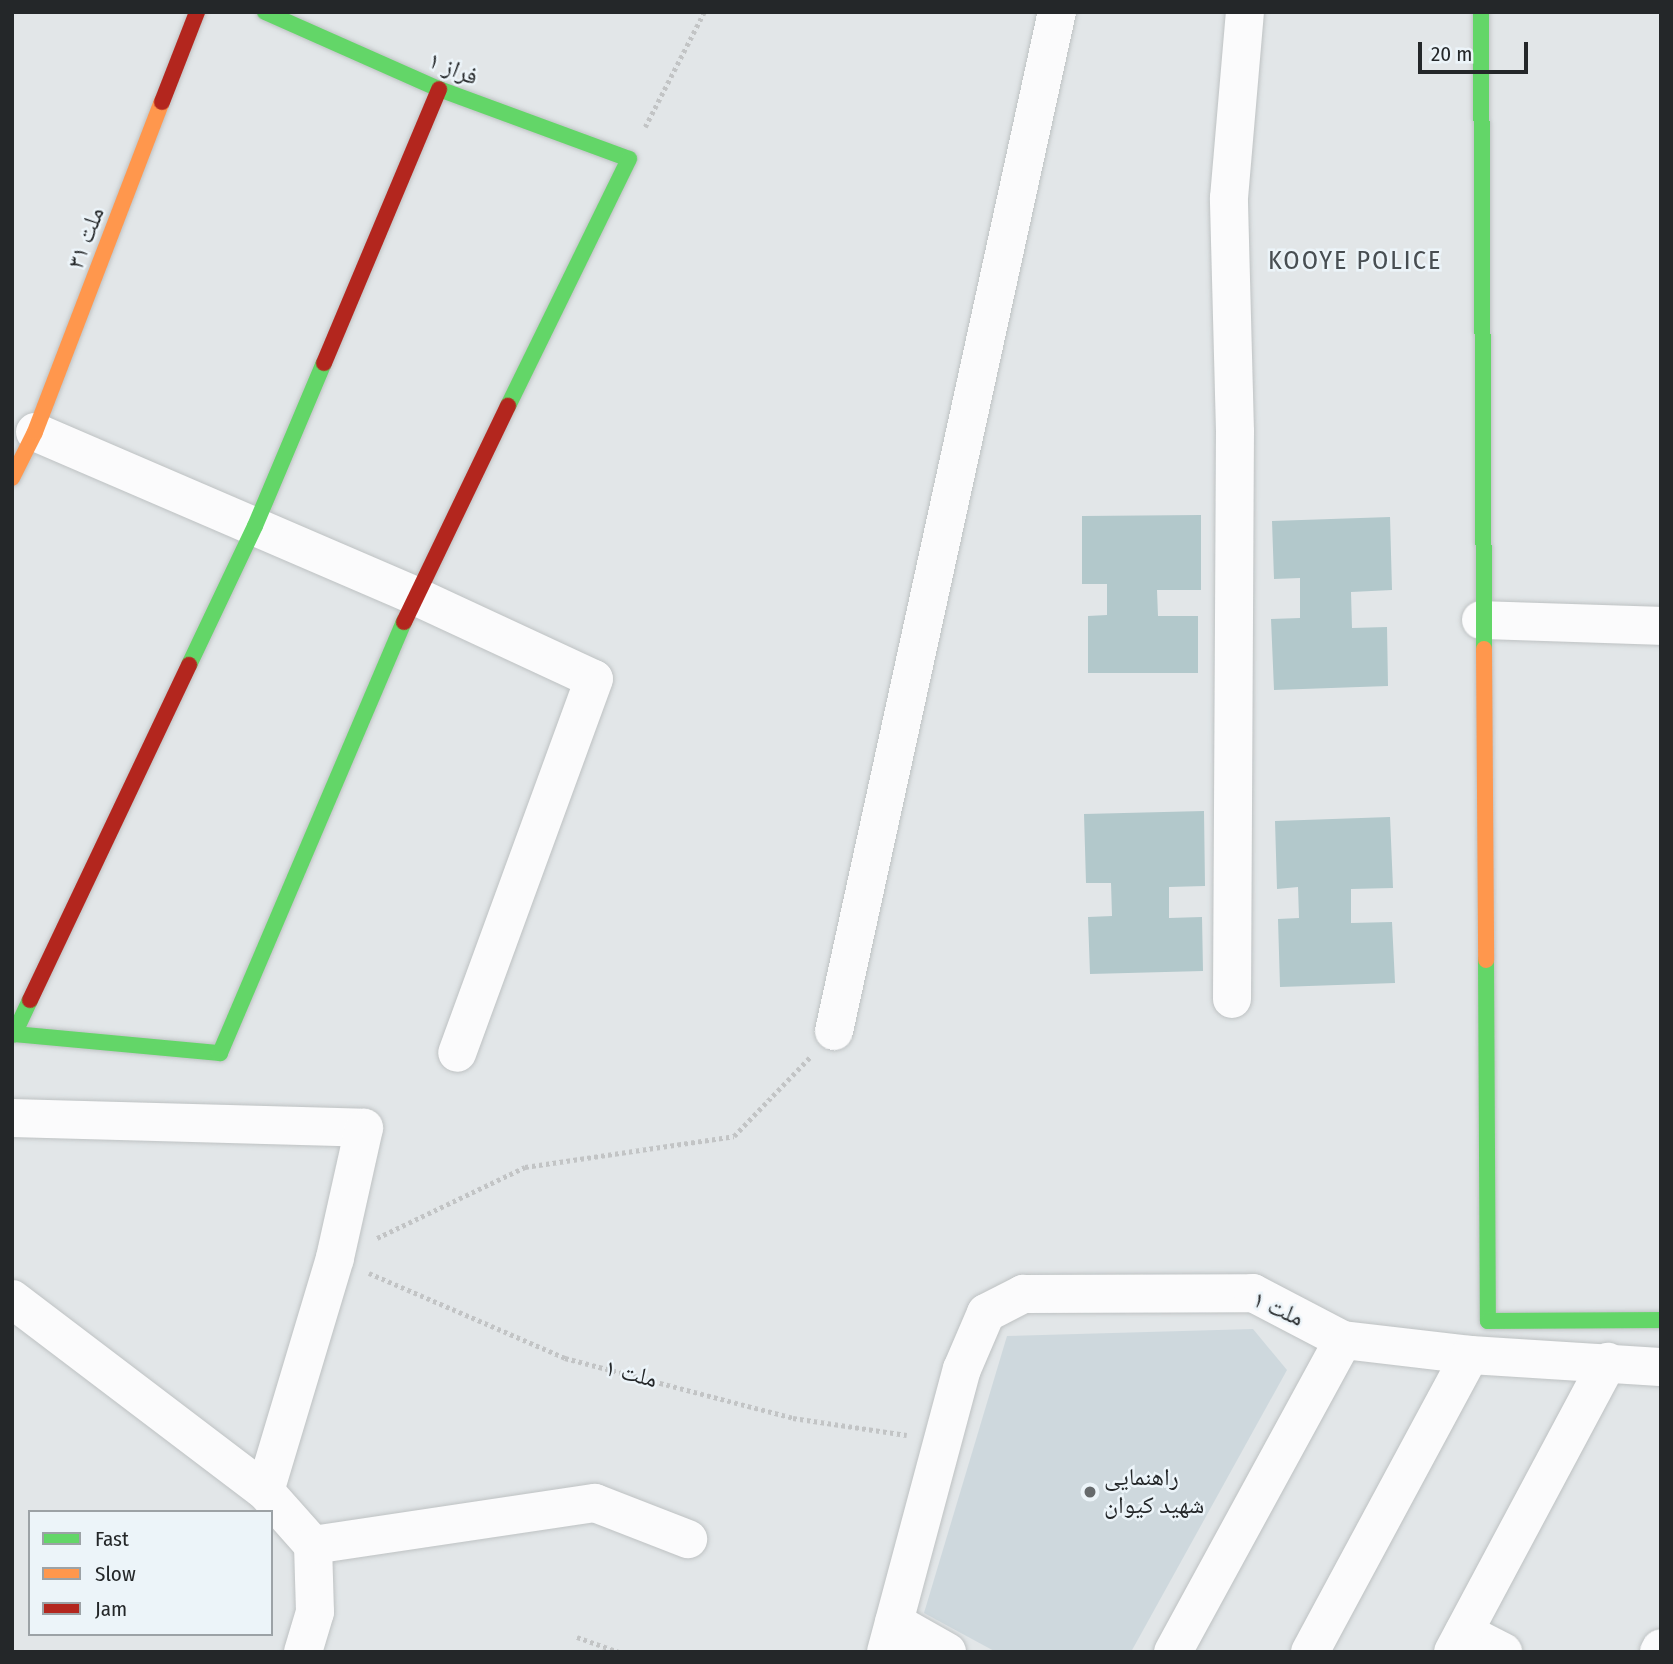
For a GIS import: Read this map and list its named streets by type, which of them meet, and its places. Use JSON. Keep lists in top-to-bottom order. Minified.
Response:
{"streets":{"street":["فراز ۱","ملت ۳۱","ملت ۱"]},"districts":["KOOYE POLICE"],"places":["راهنمایی شهید کیوان"],"legend":["Fast","Slow","Jam"],"scale_bar":"20 m"}
